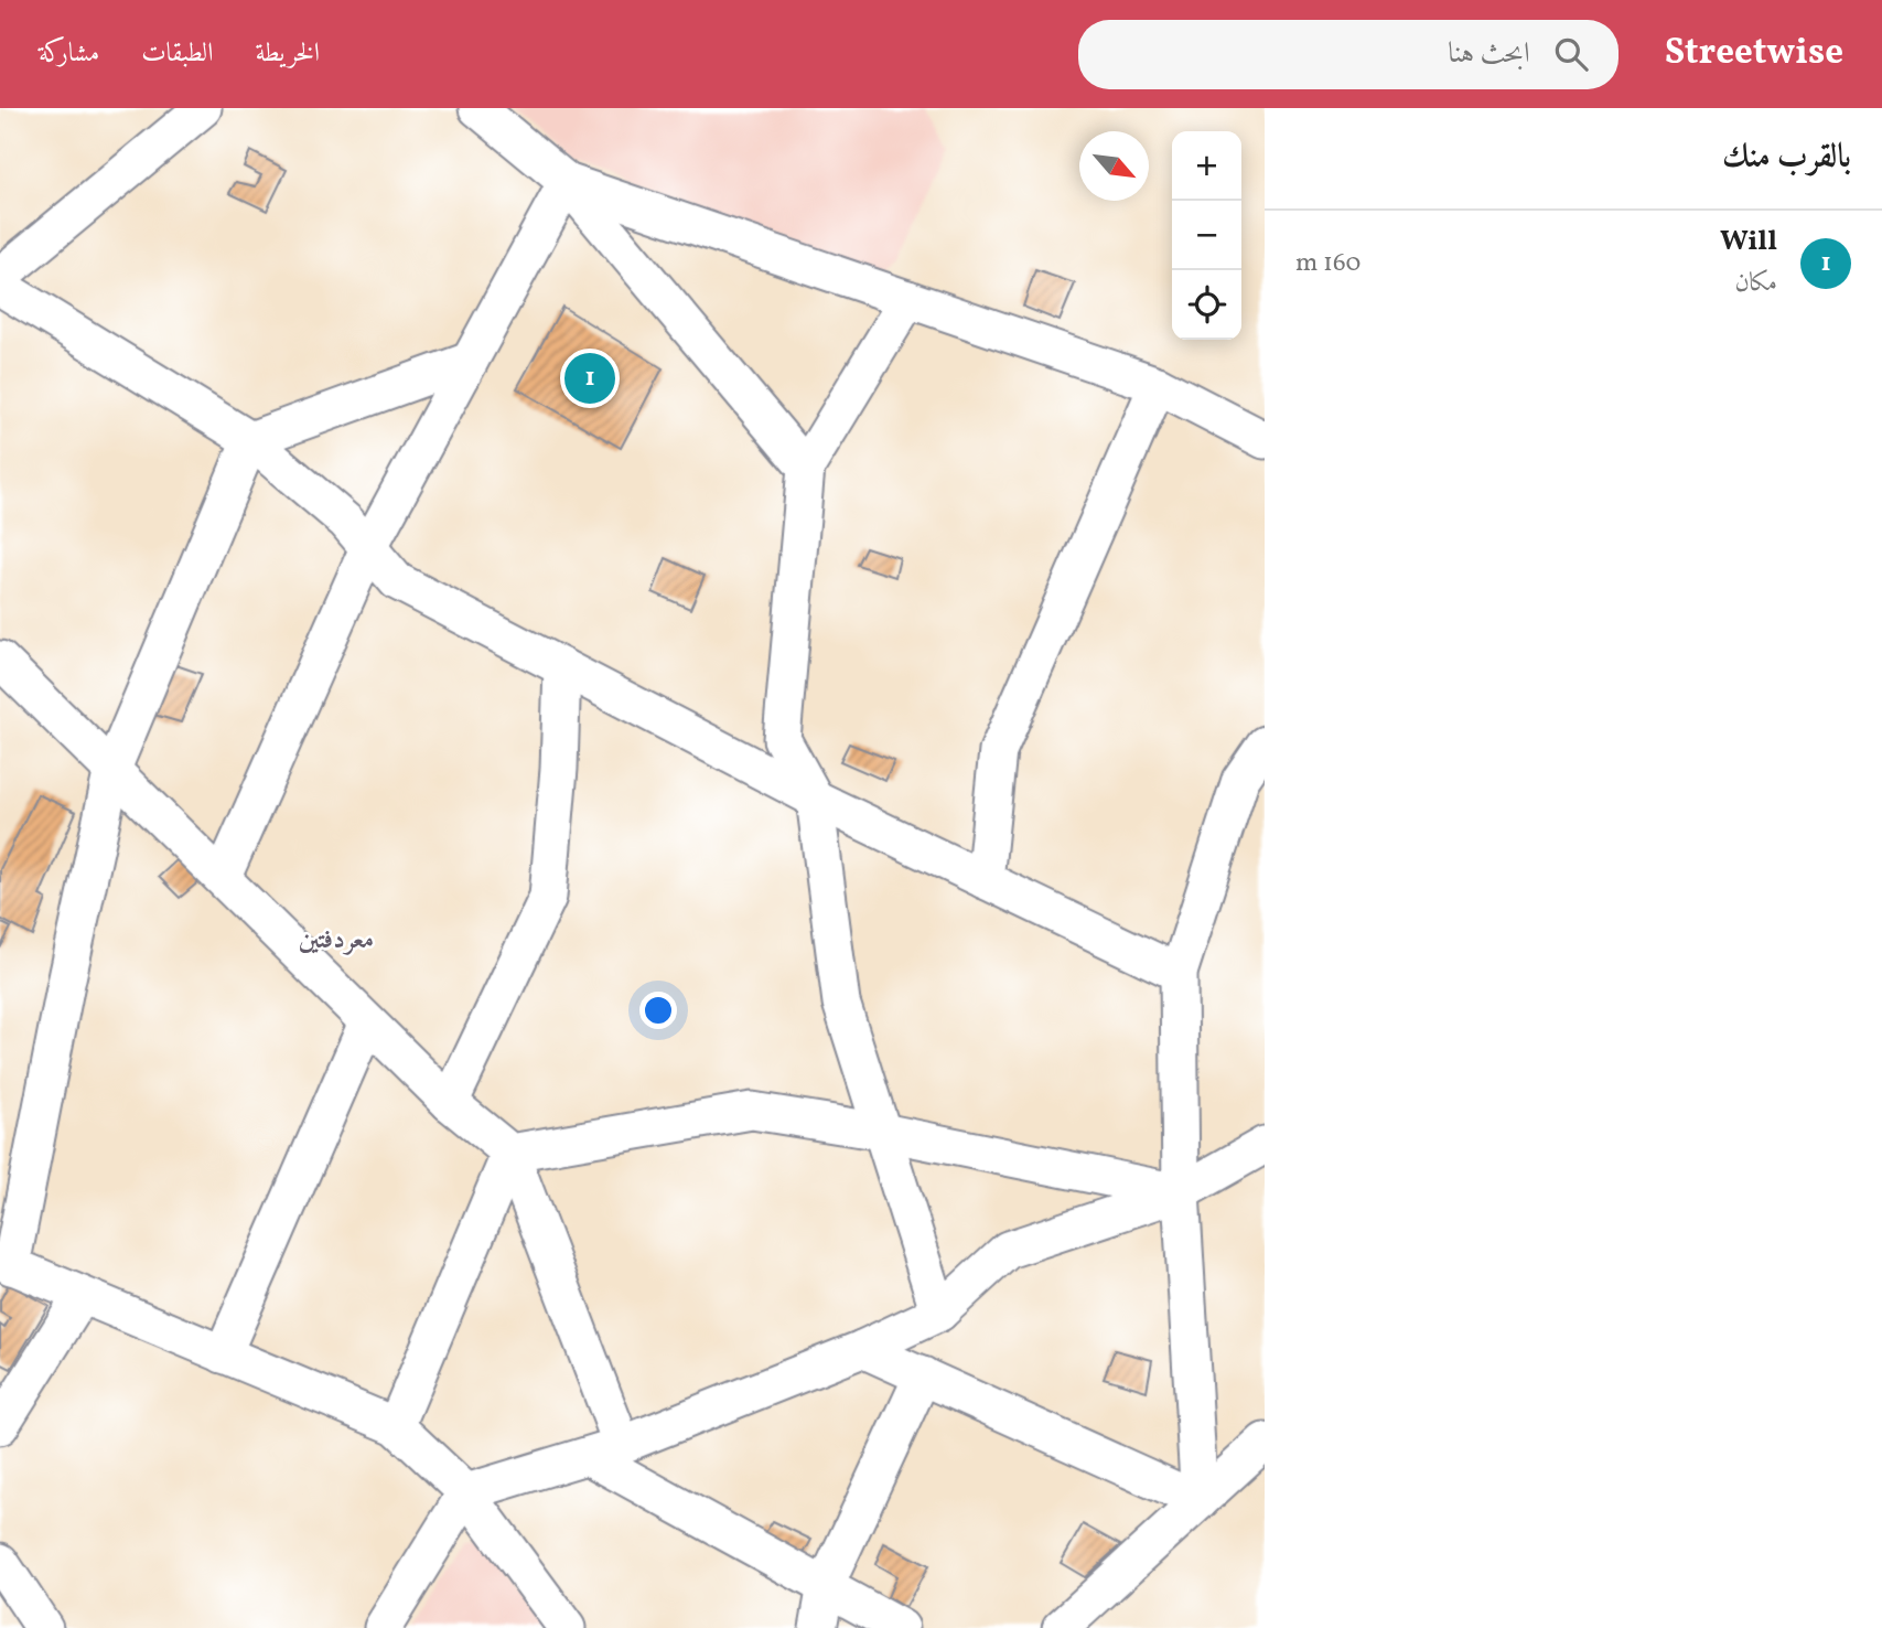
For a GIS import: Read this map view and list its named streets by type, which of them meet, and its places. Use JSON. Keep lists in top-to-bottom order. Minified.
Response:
{"districts":["معردفتين"],"north":"bottom right","page":{"header":"Streetwise","search":"ابحث هنا","nav":["الخريطة","الطبقات","مشاركة"],"heading":"بالقرب منك","map_buttons":["+","−"],"list":[{"mark":"1","name":"Will","note":"مكان","value":"160 m"}],"pins":"1"}}
